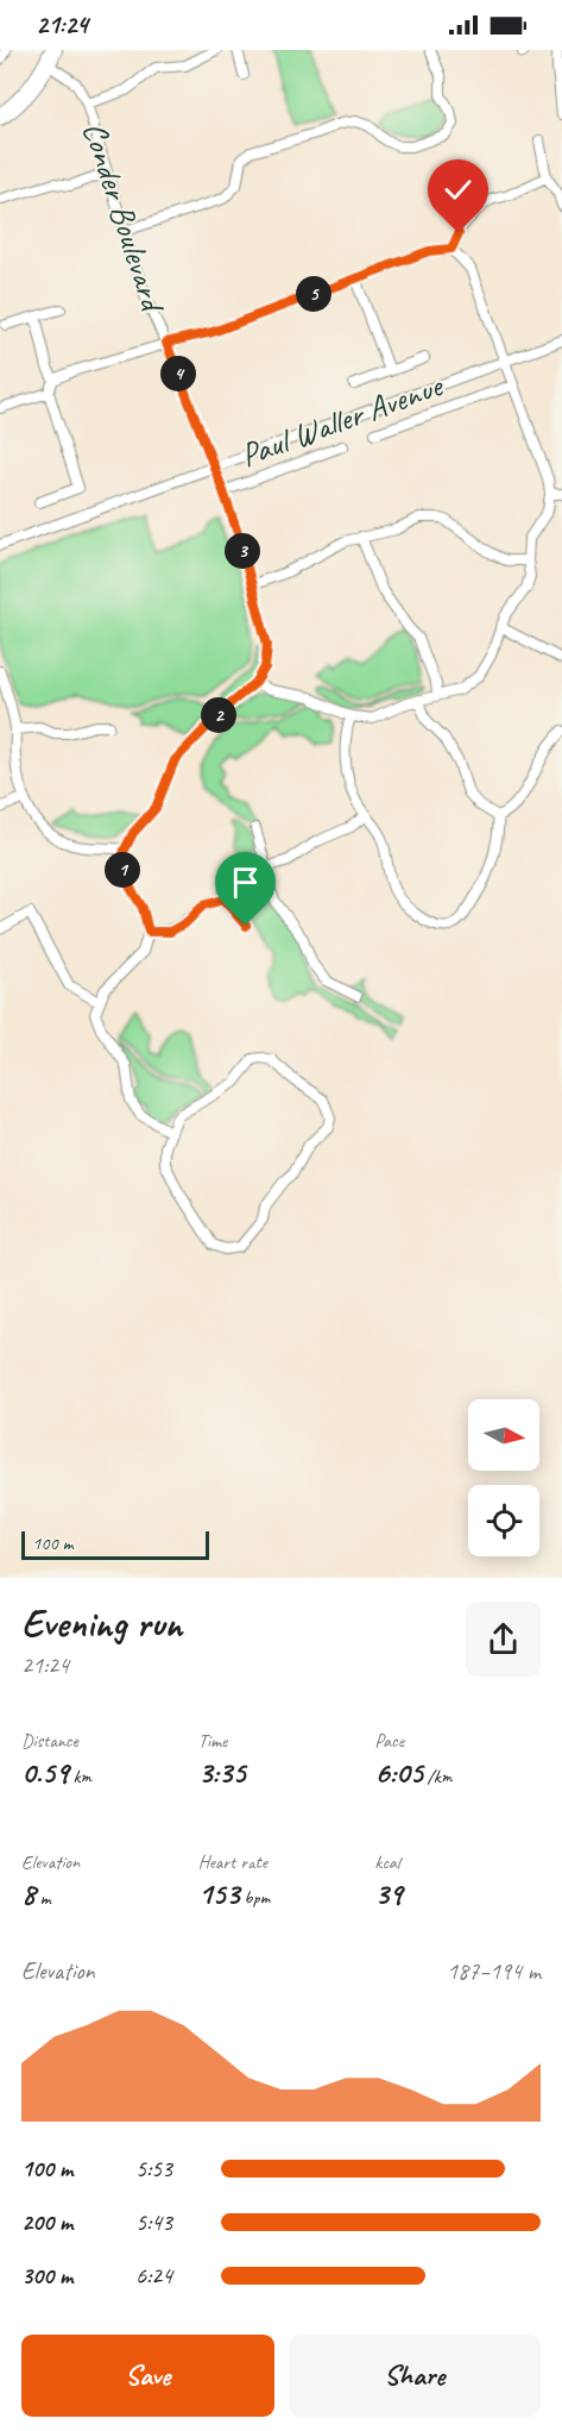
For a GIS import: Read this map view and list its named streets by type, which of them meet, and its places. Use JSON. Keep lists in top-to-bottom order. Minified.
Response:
{"streets":{"street":["Conder Boulevard","Paul Waller Avenue"]},"scale_bar":"100 m","north":"right","page":{"status":"21:24","pins":["5","4","3","2","1"],"scale":"100 m","heading":["Evening run","21:24"],"stats":[["Distance","0.59 km"],["Time","3:35"],["Pace","6:05 /km"],["Elevation","8 m"],["Heart rate","153 bpm"],["kcal","39"]],"chart":["Elevation","187–194 m"],"list":[{"name":"100 m","note":"5:53"},{"name":"200 m","note":"5:43"},{"name":"300 m","note":"6:24"}],"buttons":["Save","Share"]}}
